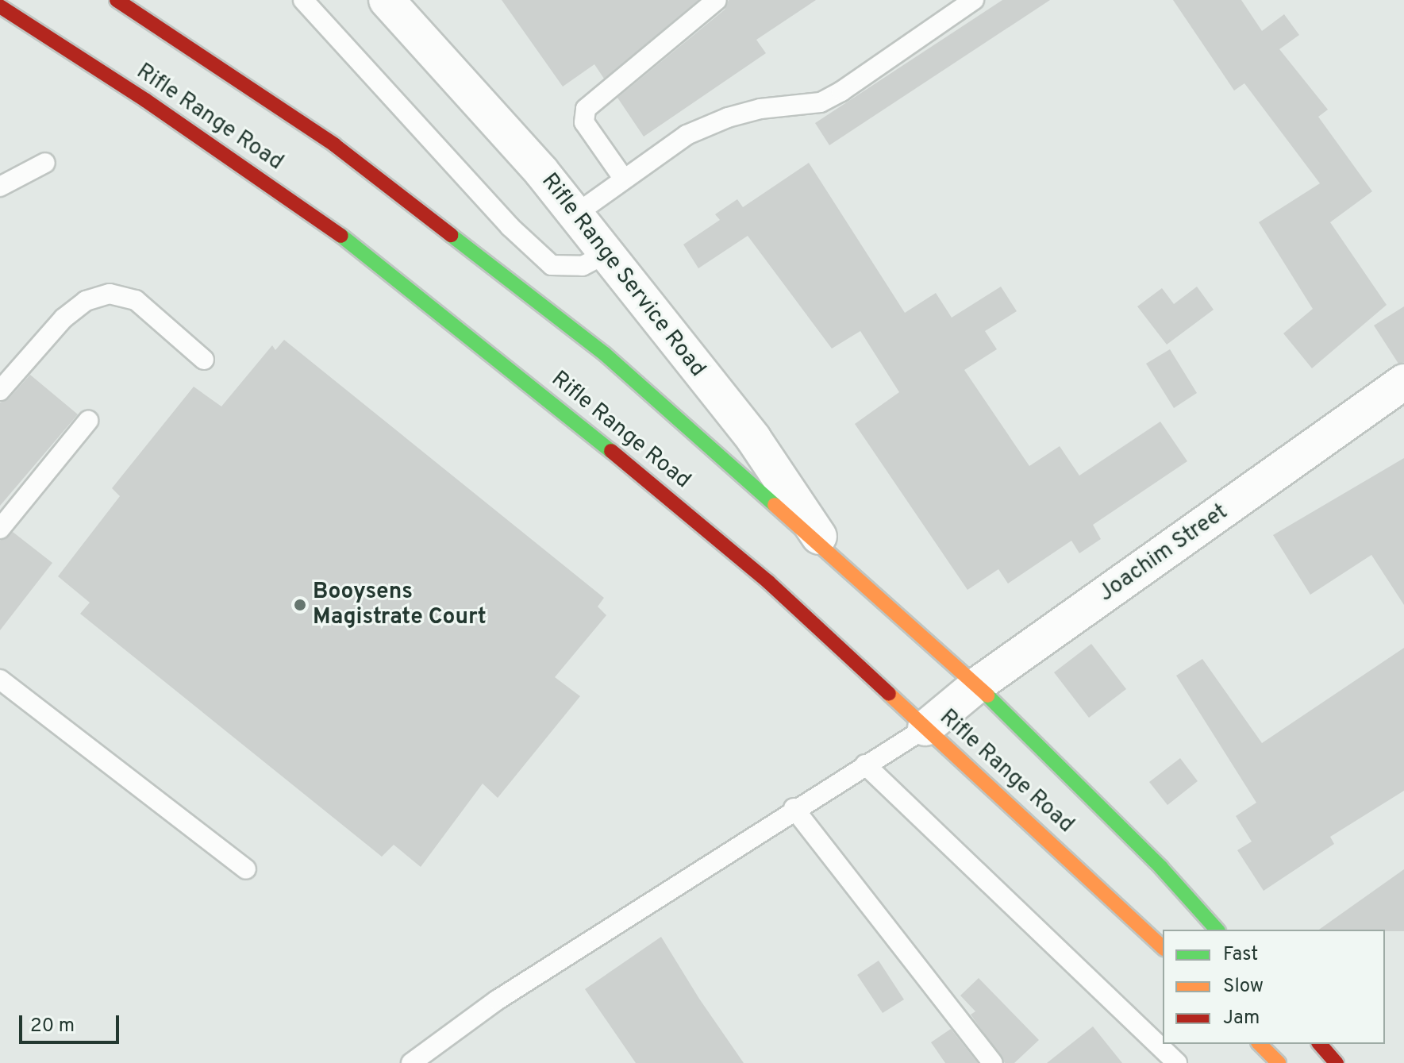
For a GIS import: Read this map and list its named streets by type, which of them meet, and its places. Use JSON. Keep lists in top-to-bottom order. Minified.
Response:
{"streets":{"main road":["Rifle Range Road"],"street":["Rifle Range Service Road","Joachim Street"]},"crossings":[["Rifle Range Road","Rifle Range Service Road"],["Rifle Range Road","Joachim Street"]],"places":["Booysens Magistrate Court"],"legend":["Fast","Slow","Jam"],"scale_bar":"20 m"}
